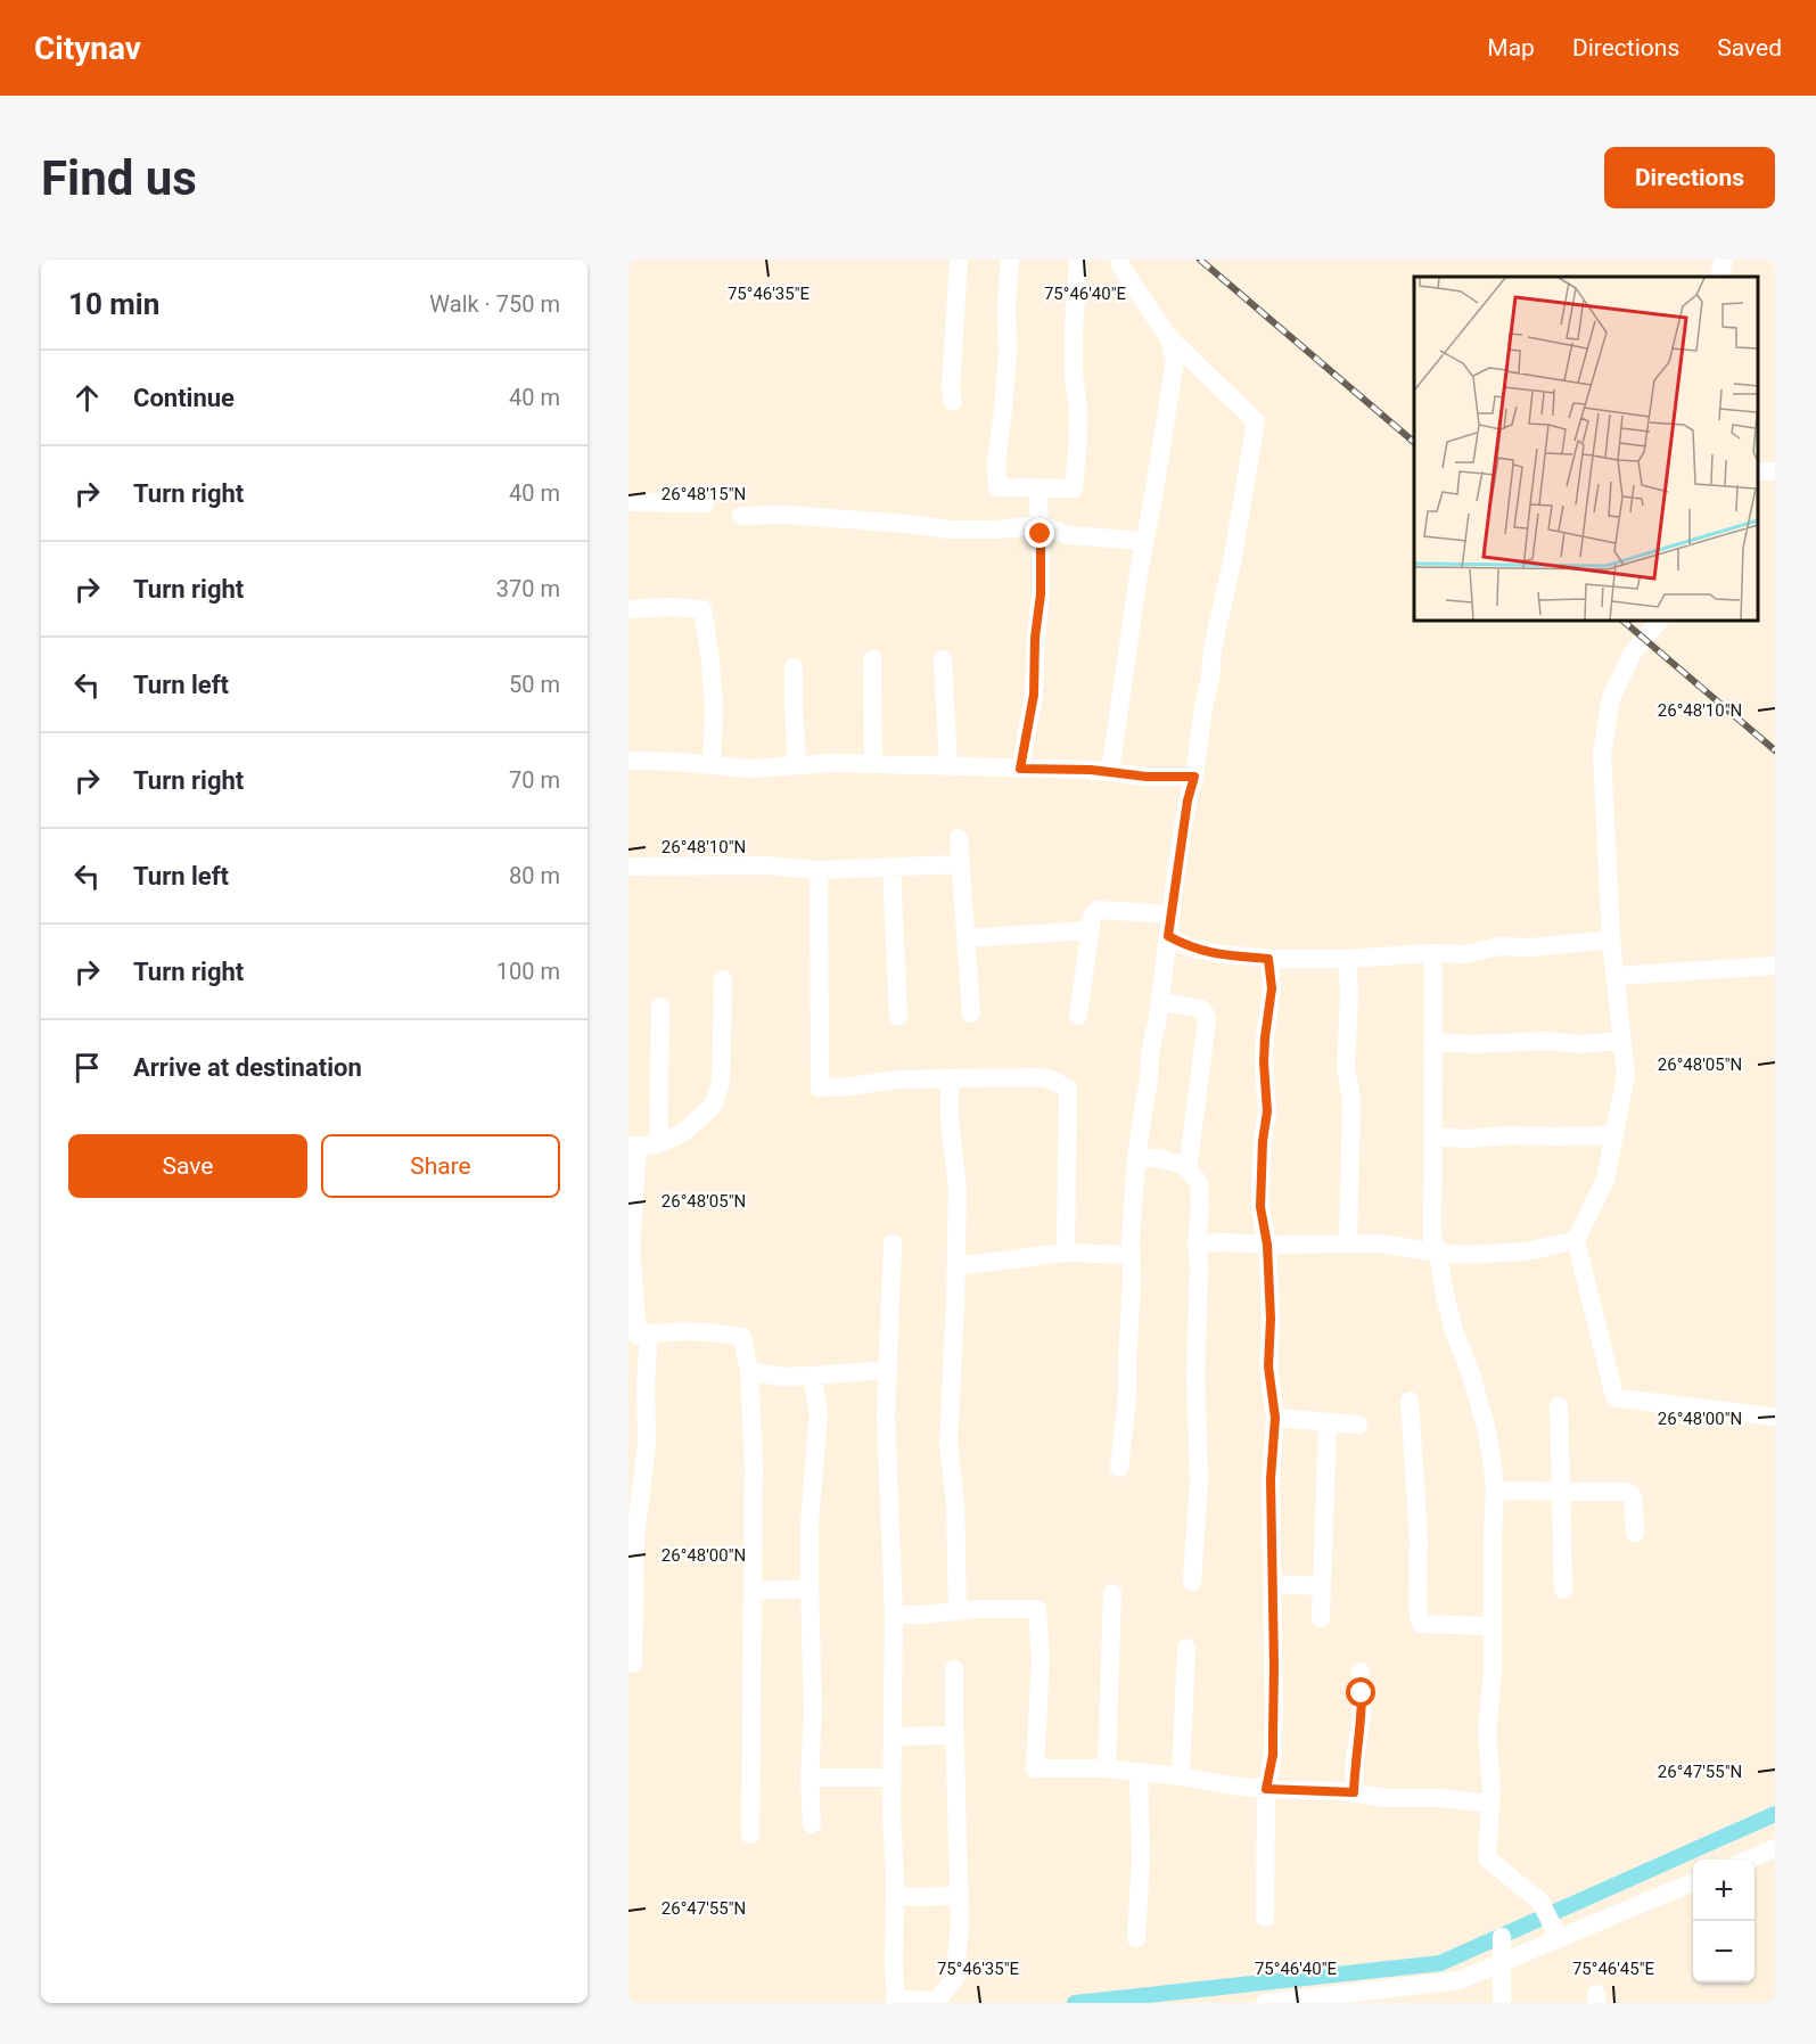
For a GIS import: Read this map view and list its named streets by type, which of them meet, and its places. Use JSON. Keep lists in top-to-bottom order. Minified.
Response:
{"page":{"header":"Citynav","nav":["Map","Directions","Saved"],"buttons":["Directions",["Save","Share"]],"title":"Find us","heading":["10 min","Walk · 750 m"],"list":[["Continue","40 m"],["Turn right","40 m"],["Turn right","370 m"],["Turn left","50 m"],["Turn right","70 m"],["Turn left","80 m"],["Turn right","100 m"],"Arrive at destination"],"map_buttons":["+","−"]},"coordinates":["75°46'35\"E","75°46'40\"E","26°48'15\"N","26°48'10\"N","26°48'05\"N","26°48'00\"N","26°47'55\"N","75°46'45\"E"]}
